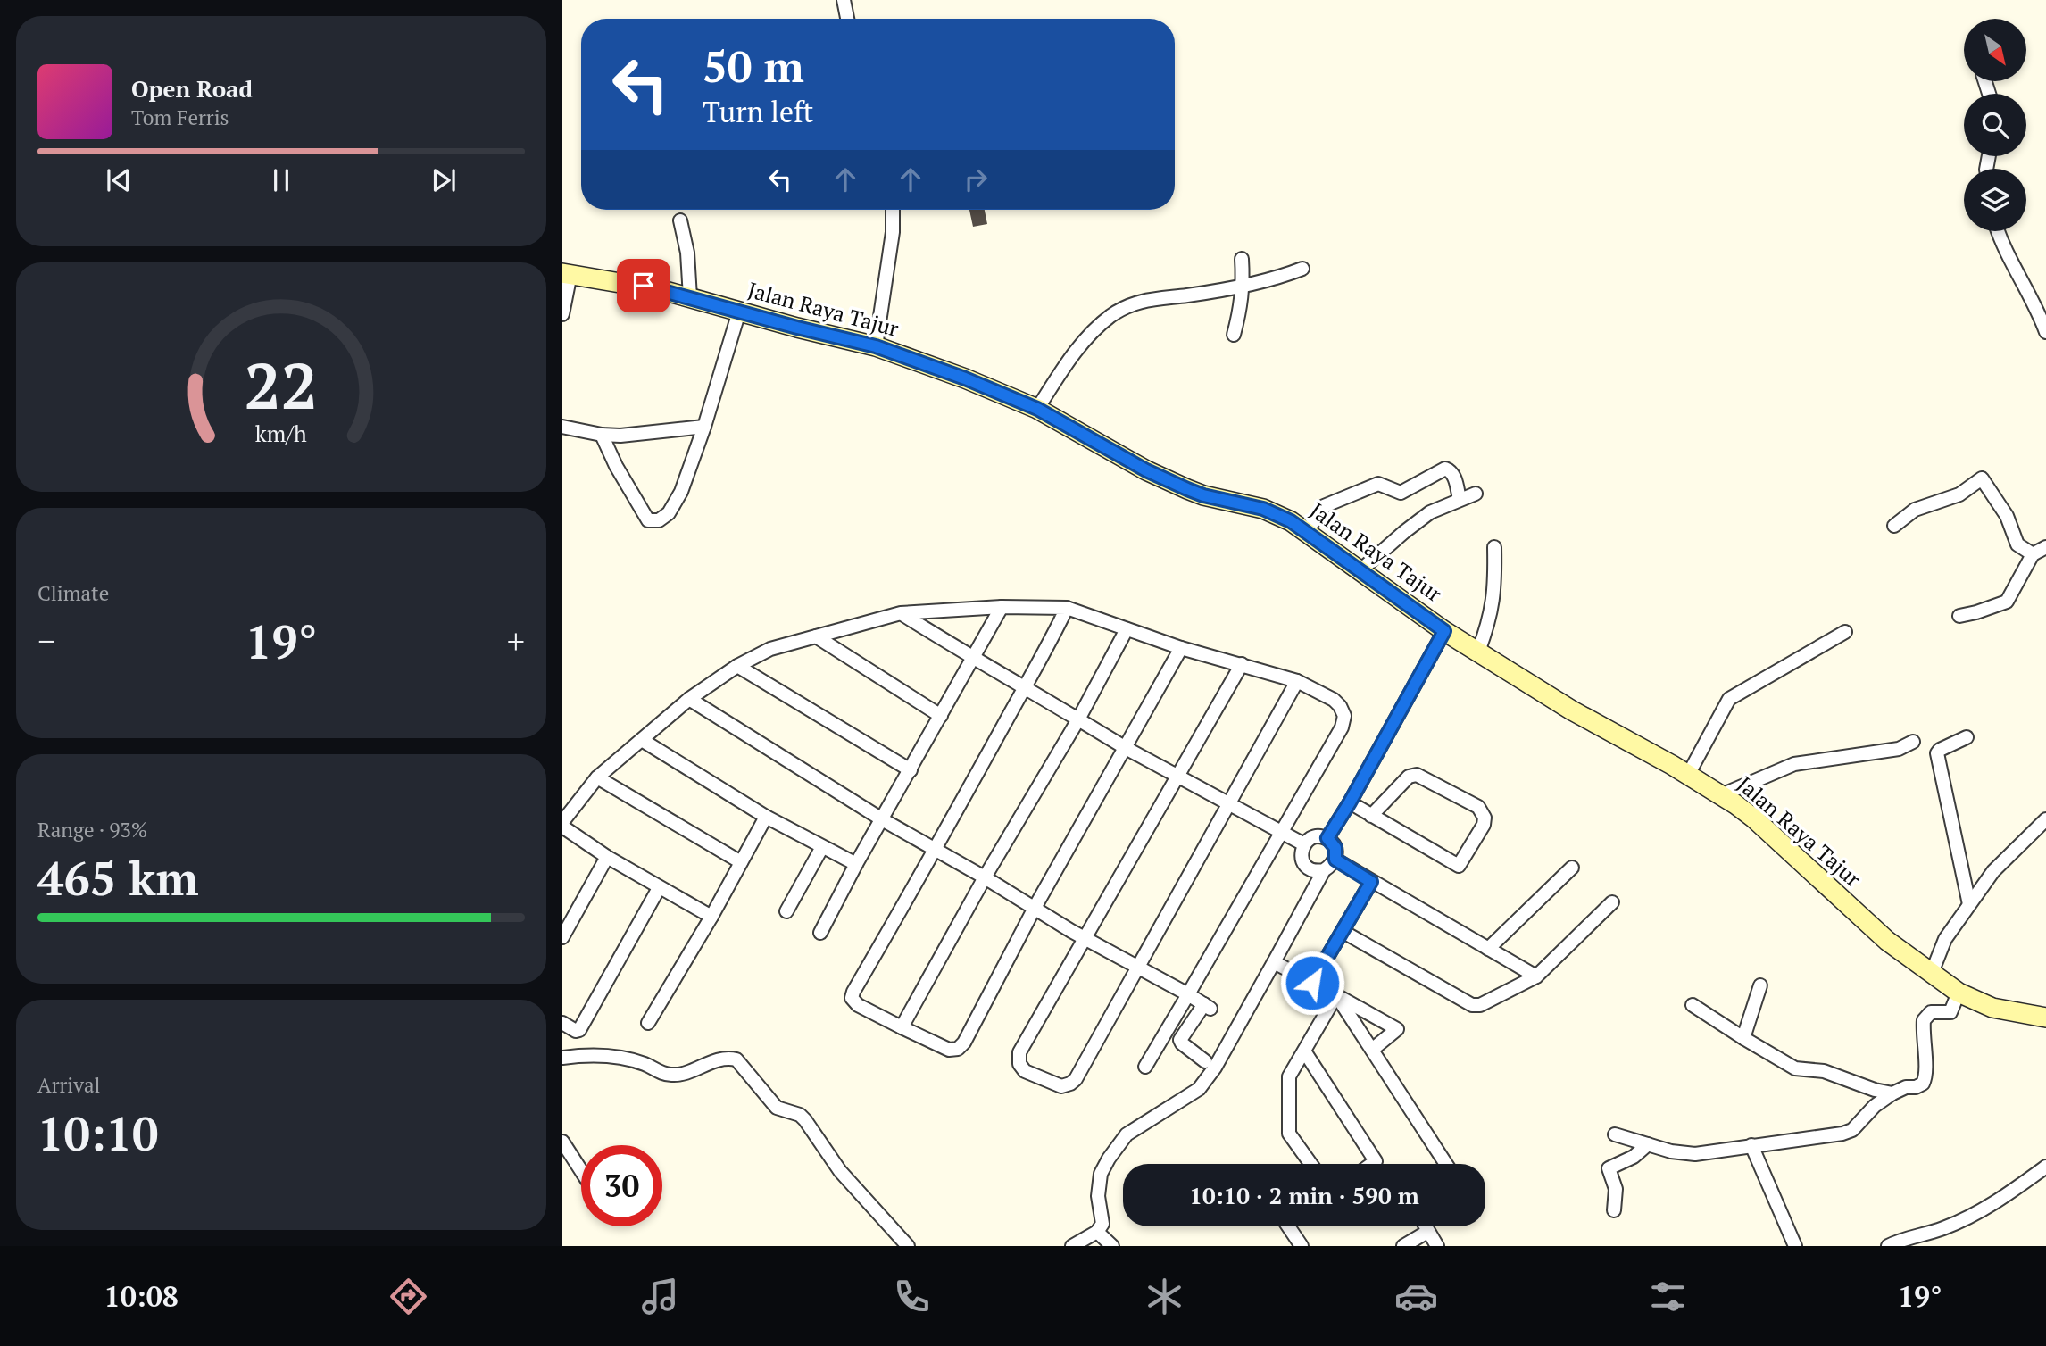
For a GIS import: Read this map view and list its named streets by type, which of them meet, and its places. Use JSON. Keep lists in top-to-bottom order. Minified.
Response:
{"streets":{"main road":["Jalan Raya Tajur"]},"north":"bottom right","page":{"turn":["50 m","Turn left"],"song":["Open Road","Tom Ferris"],"tile":["Climate",["Range · 93%","465 km"],["Arrival","10:10"]],"heat":["−","19°","+"],"limit":"30","trip":"10:10 · 2 min · 590 m","tabs":["10:08","19°"],"gauge":["22","km/h"]}}
